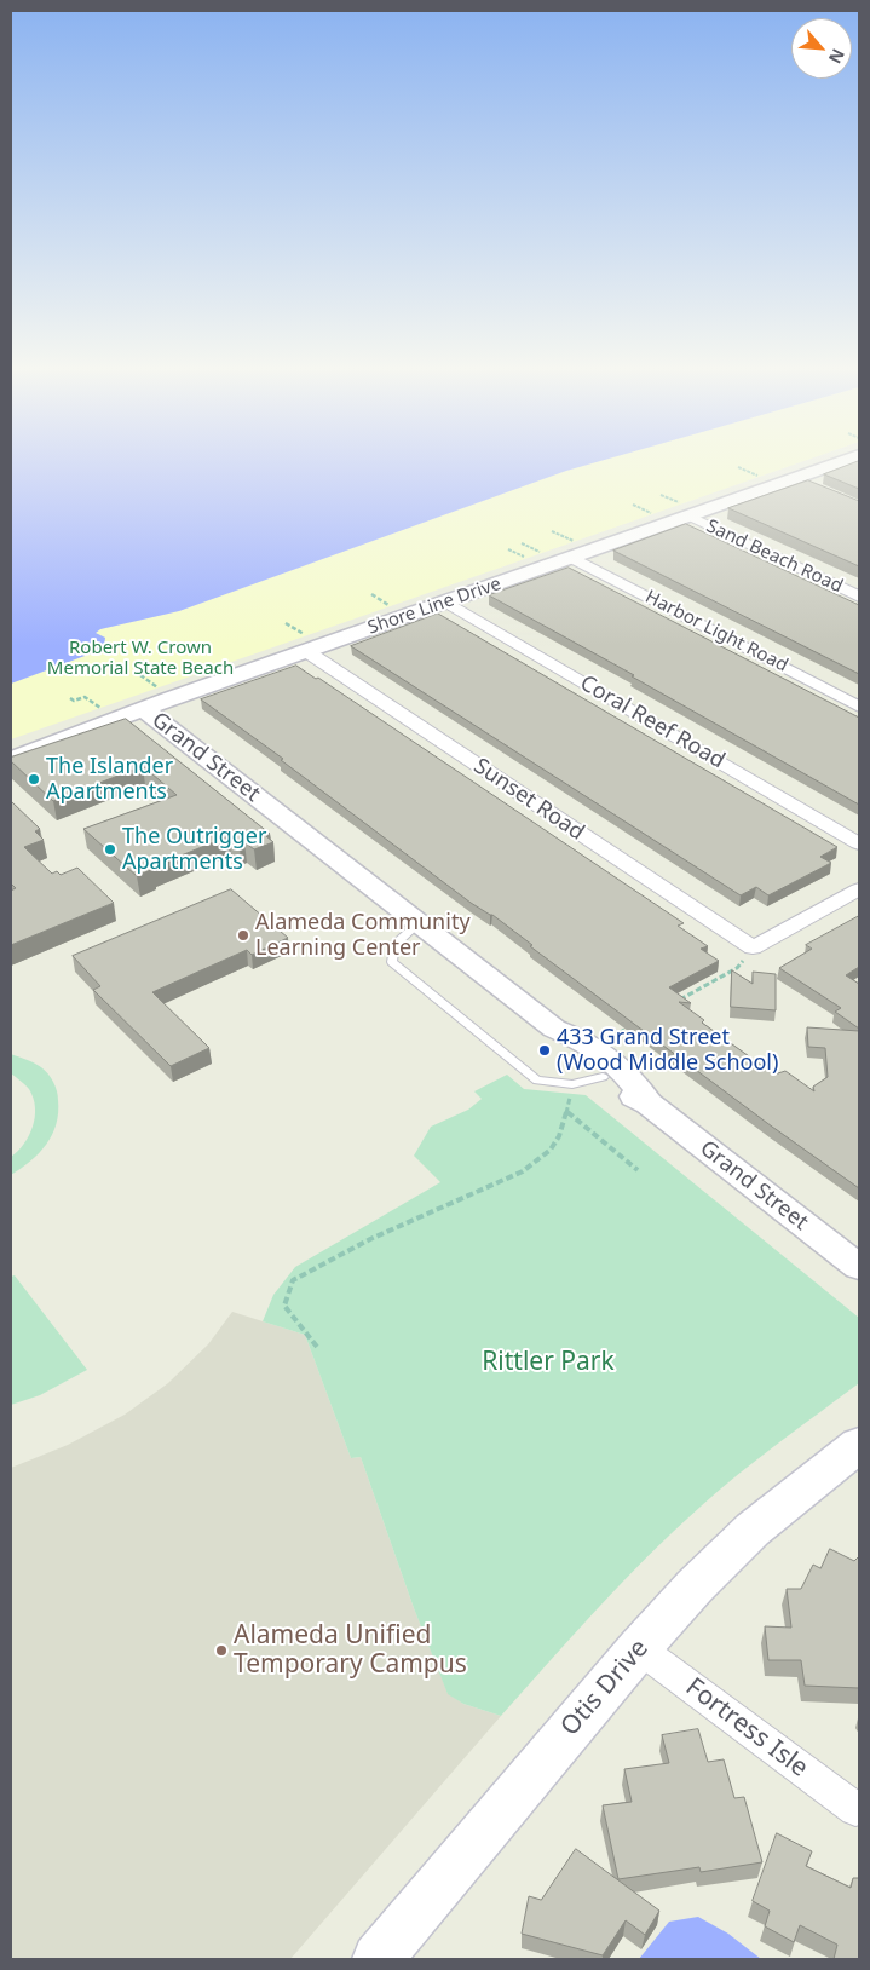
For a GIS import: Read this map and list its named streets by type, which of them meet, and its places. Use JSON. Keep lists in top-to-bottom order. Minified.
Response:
{"streets":{"main road":["Otis Drive"],"street":["Sand Beach Road","Shore Line Drive","Harbor Light Road","Coral Reef Road","Grand Street","Sunset Road","Fortress Isle"]},"crossings":[["Sand Beach Road","Shore Line Drive"],["Shore Line Drive","Harbor Light Road"],["Shore Line Drive","Coral Reef Road"],["Shore Line Drive","Grand Street"],["Shore Line Drive","Sunset Road"],["Otis Drive","Fortress Isle"]],"parks":["Robert W. Crown Memorial State Beach","Rittler Park"],"places":["The Islander Apartments","The Outrigger Apartments","Alameda Community Learning Center","433 Grand Street (Wood Middle School)","Alameda Unified Temporary Campus"],"north":"bottom right"}
